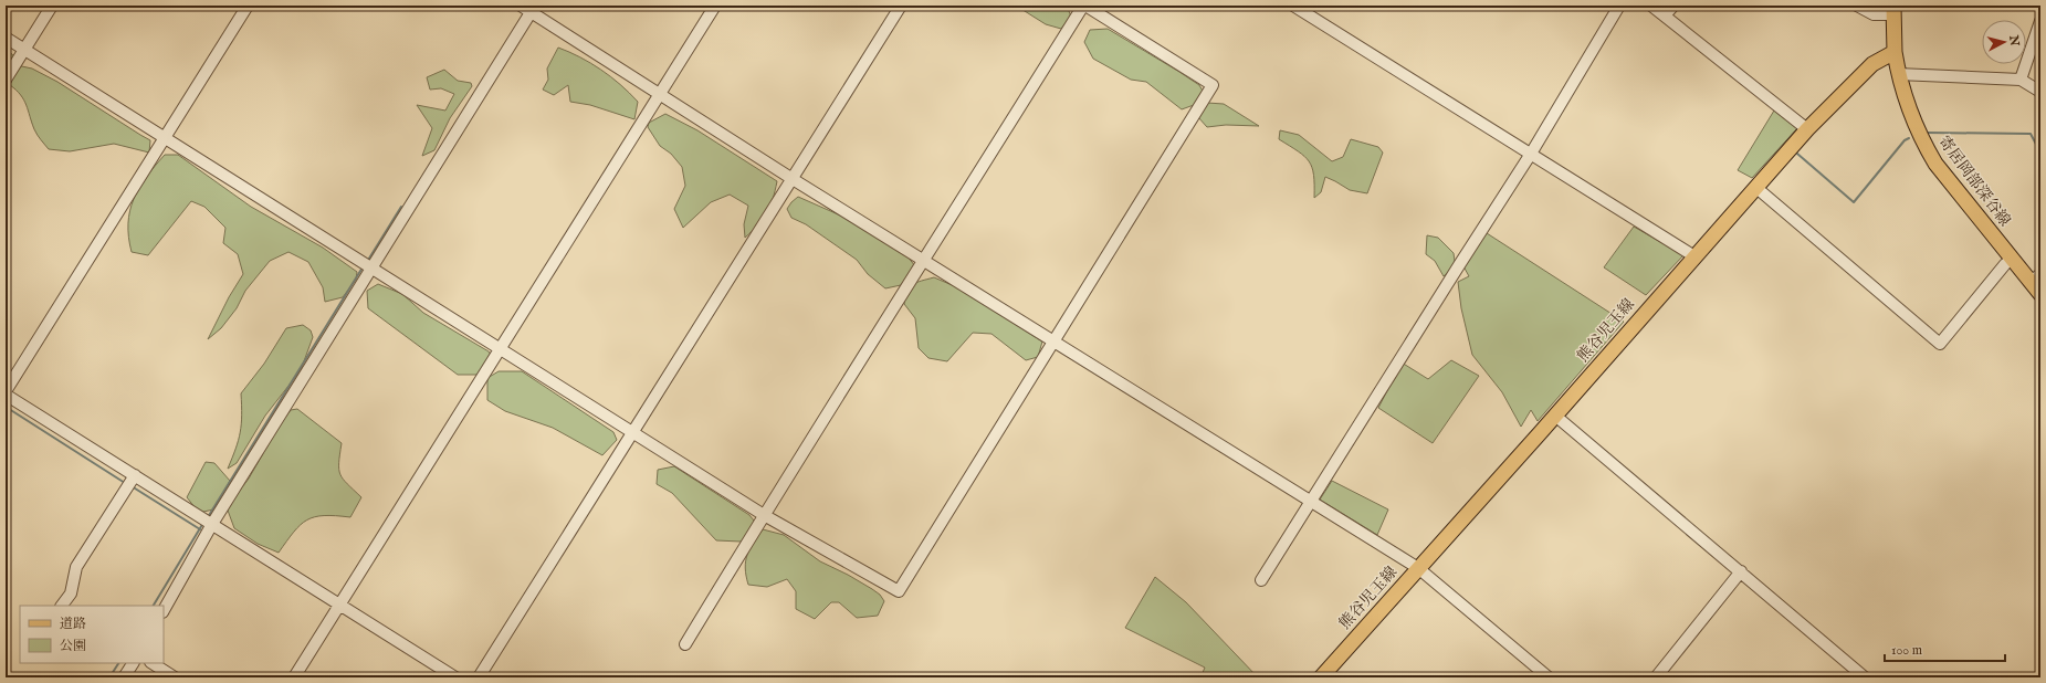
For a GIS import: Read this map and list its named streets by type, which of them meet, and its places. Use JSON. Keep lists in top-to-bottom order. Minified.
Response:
{"streets":{"main road":["寄居岡部深谷線","熊谷児玉線"]},"crossings":[["寄居岡部深谷線","熊谷児玉線"]],"legend":["道路","公園"],"scale_bar":"100 m","north":"right"}
